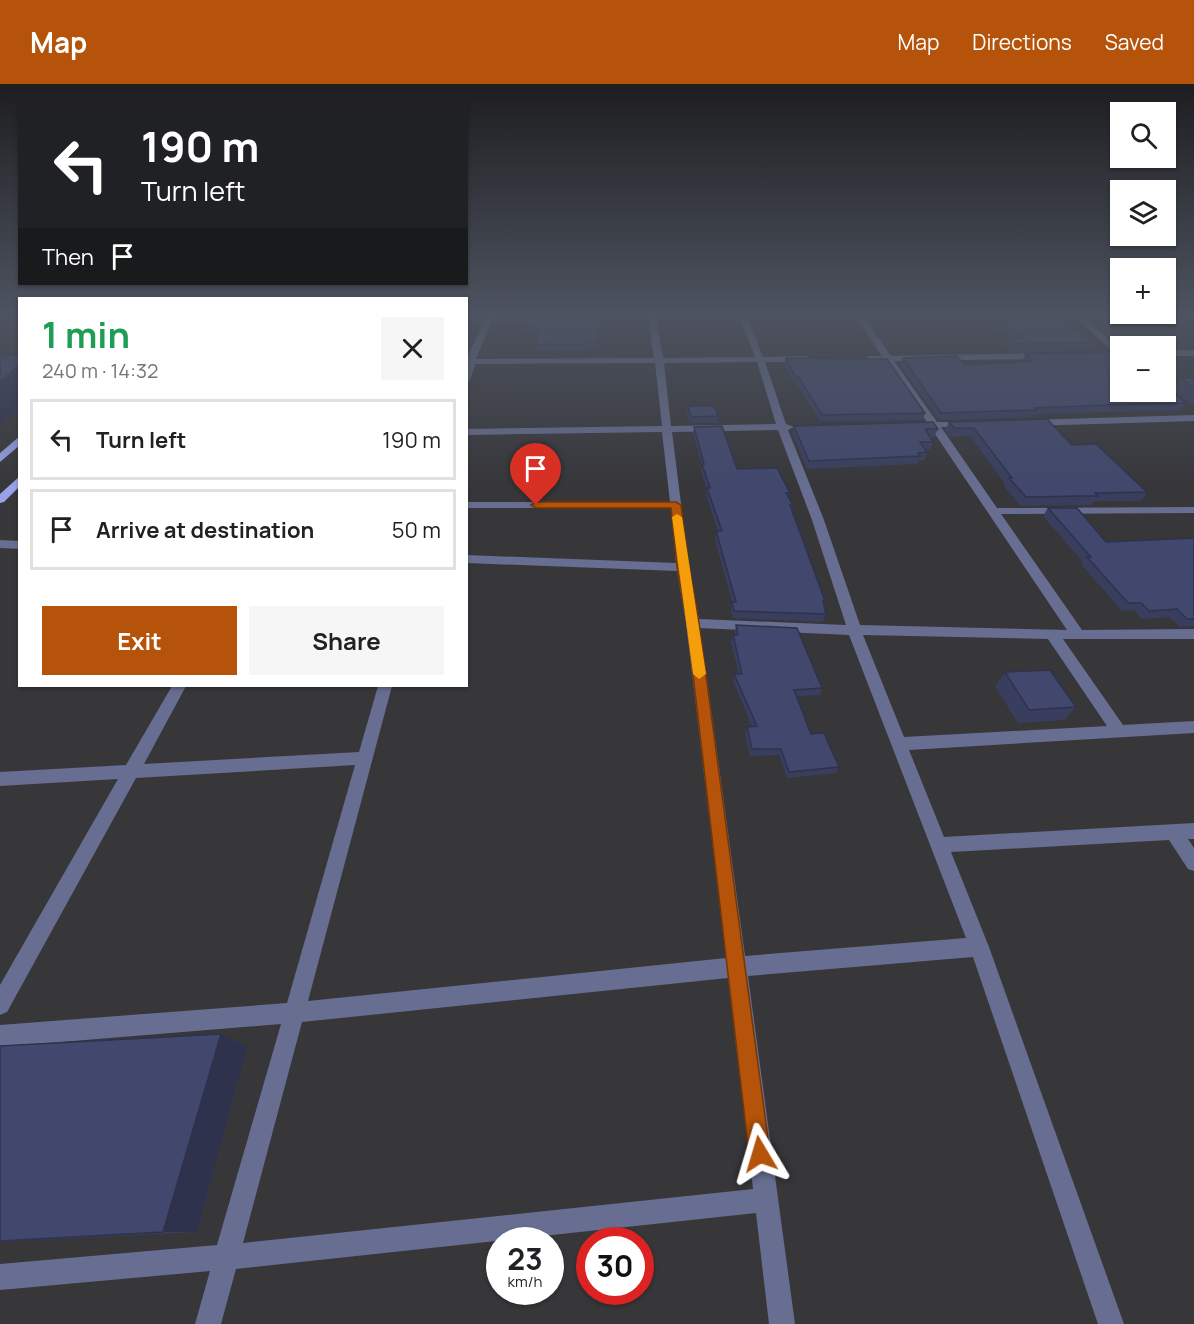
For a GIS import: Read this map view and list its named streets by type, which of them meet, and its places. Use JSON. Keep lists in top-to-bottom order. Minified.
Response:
{"page":{"header":"Map","nav":["Map","Directions","Saved"],"map_buttons":["+","−"],"turn":["190 m","Turn left"],"then":"Then","heading":["1 min","240 m · 14:32"],"list":[{"name":"Turn left","value":"190 m"},{"name":"Arrive at destination","value":"50 m"}],"buttons":["Exit","Share"],"speed":"23 km/h","limit":"30"}}
